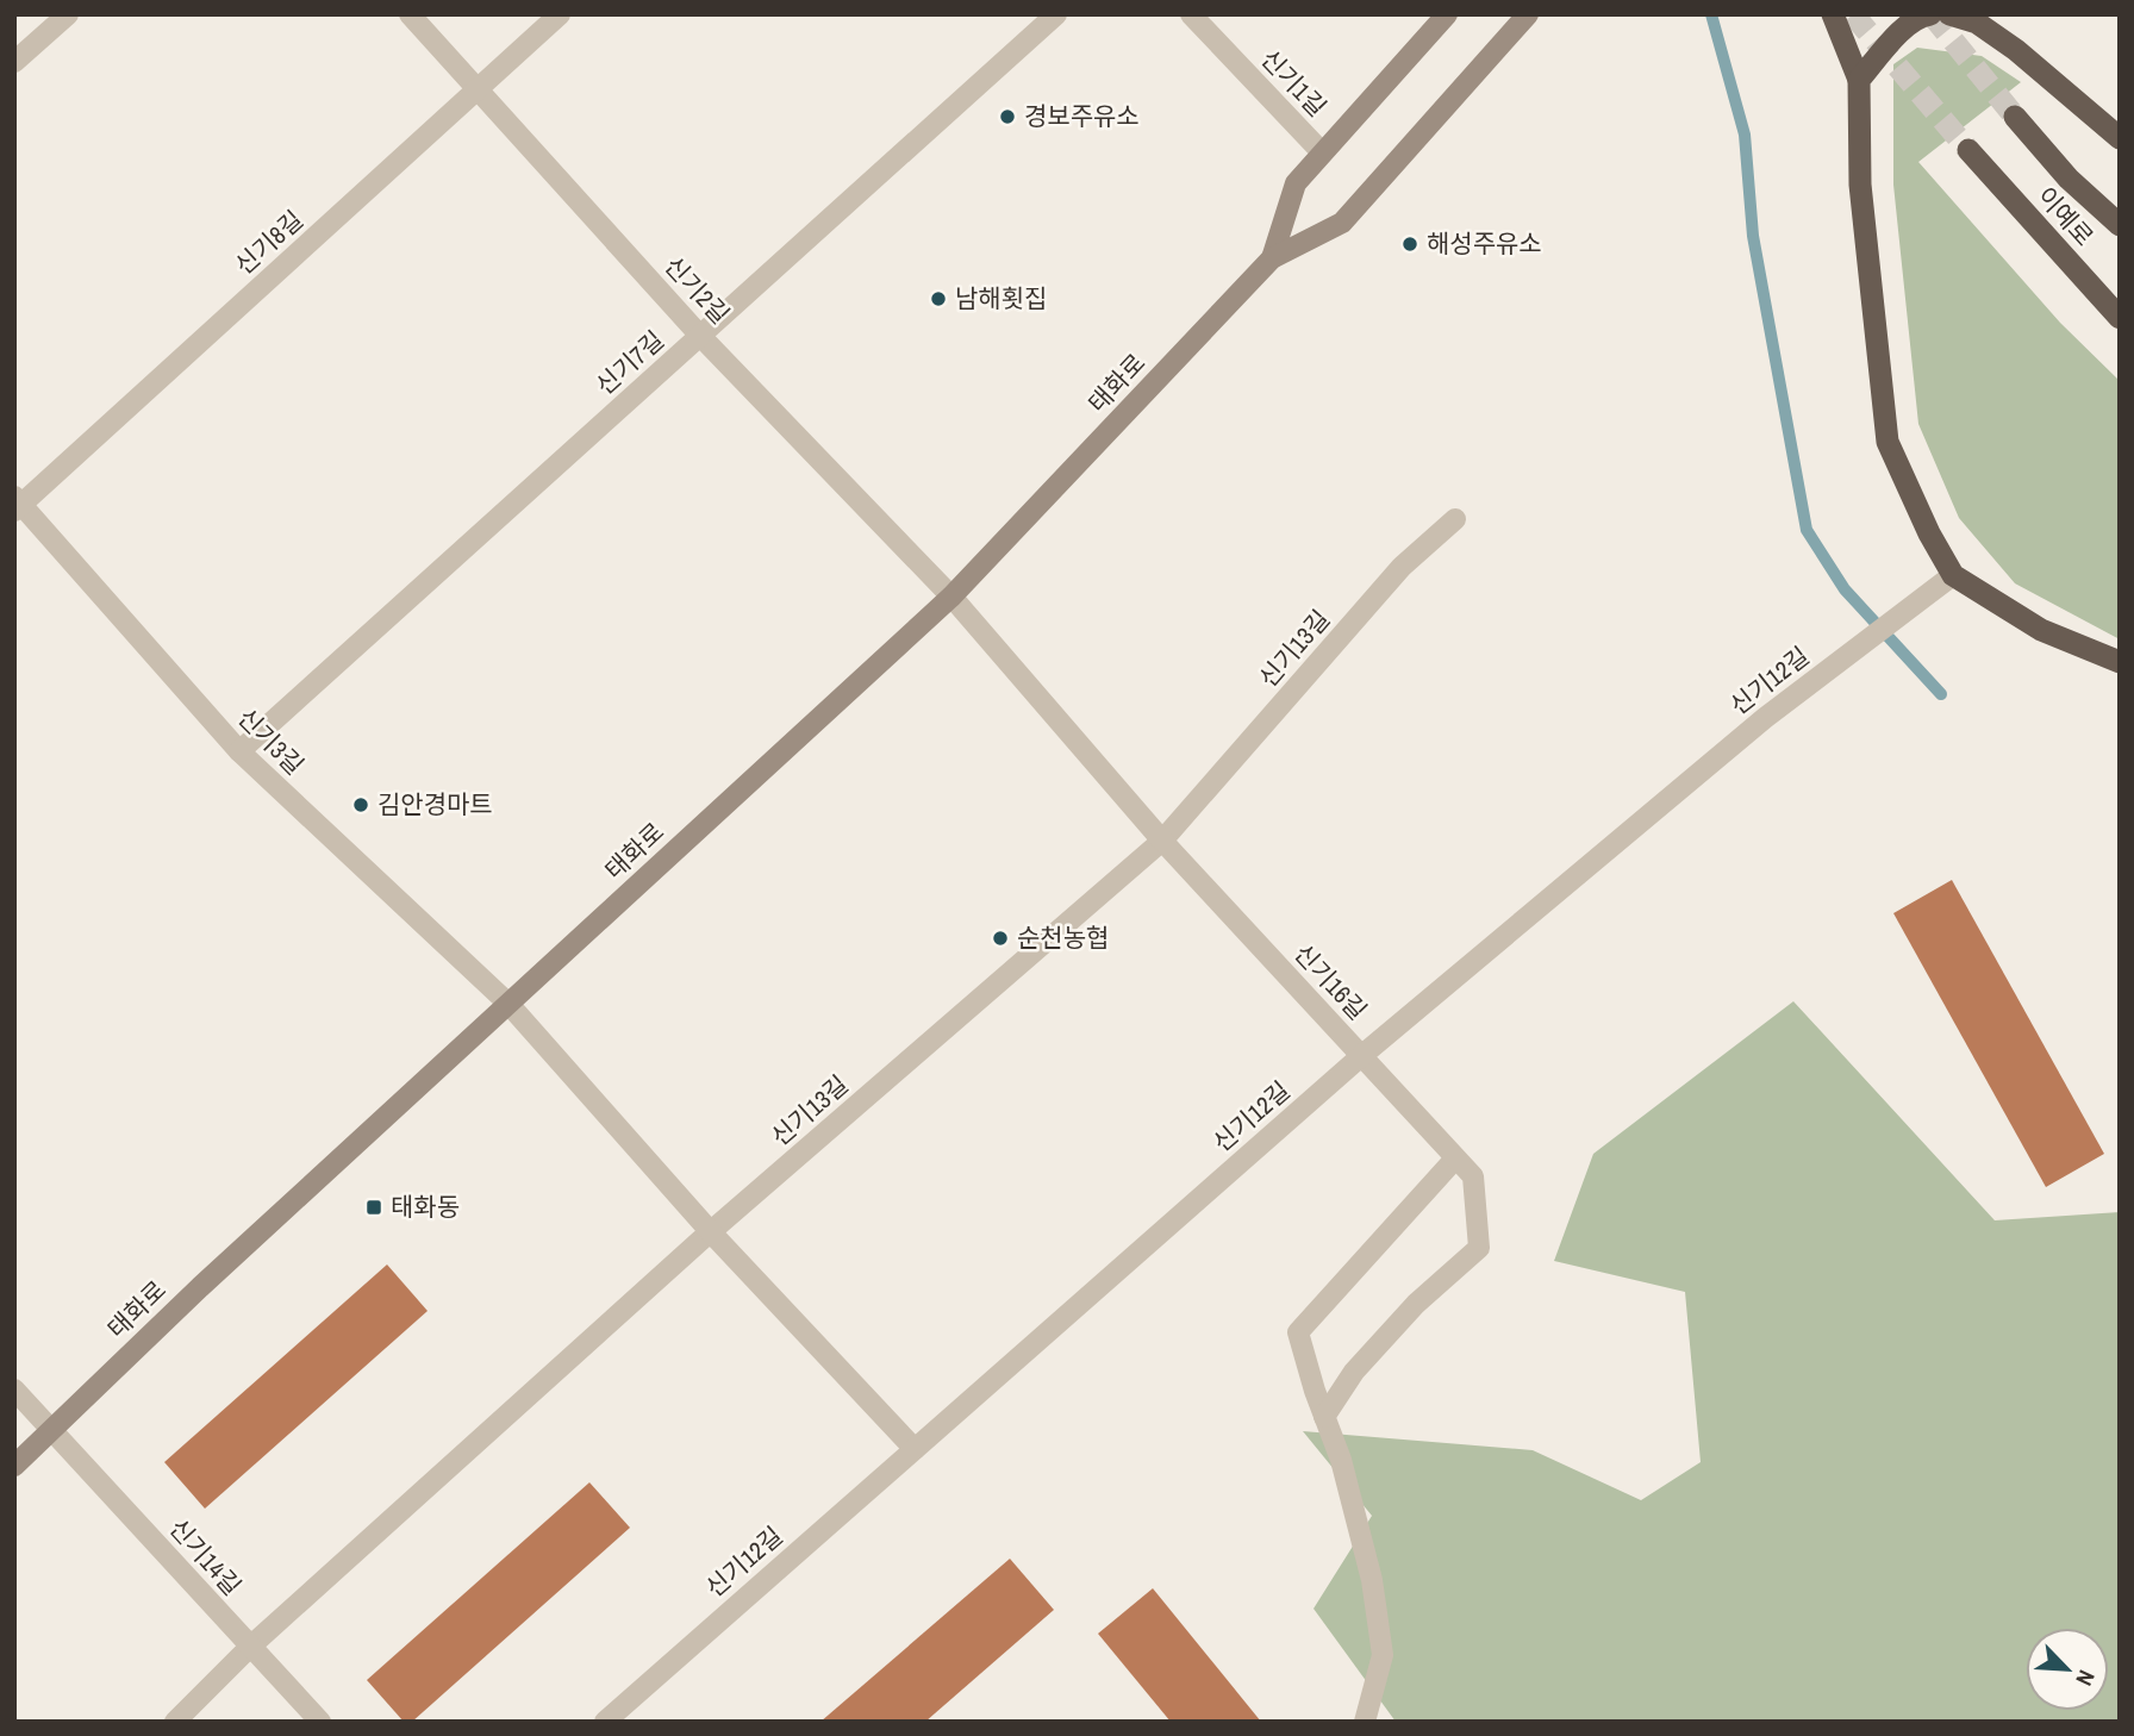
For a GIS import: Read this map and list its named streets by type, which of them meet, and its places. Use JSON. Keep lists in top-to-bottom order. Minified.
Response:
{"streets":{"highway":["이예로"],"main road":["태화로"],"street":["신기1길","신기8길","신기2길","신기7길","신기13길","신기12길","신기3길","신기16길","신기14길"]},"crossings":[["신기1길","태화로"],["신기8길","신기2길"],["신기8길","신기3길"],["신기2길","신기7길"],["신기2길","태화로"],["신기2길","신기16길"],["신기7길","신기3길"],["태화로","신기3길"],["태화로","신기16길"],["태화로","신기14길"],["신기13길","신기3길"],["신기13길","신기16길"],["신기13길","신기14길"],["신기12길","신기3길"],["신기12길","신기16길"]],"places":{"other":["경보주유소","해성주유소","남해횟집","김안경마트","순천농협"],"transit":["태화동"]},"north":"bottom right"}
